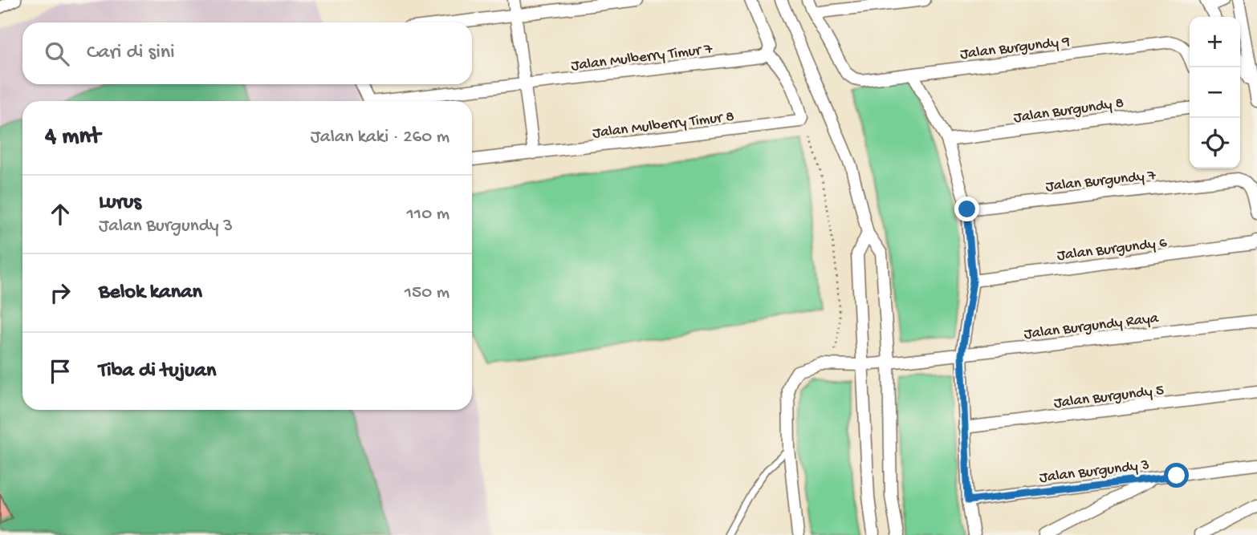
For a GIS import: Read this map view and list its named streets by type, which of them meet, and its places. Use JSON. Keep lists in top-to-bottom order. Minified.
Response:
{"streets":{"street":["Jalan Burgundy 9","Jalan Mulberry Timur 7","Jalan Burgundy 8","Jalan Mulberry Timur 8","Jalan Burgundy 7","Jalan Burgundy 6","Jalan Burgundy Raya","Jalan Burgundy 5","Jalan Burgundy 3"]},"crossings":[["Jalan Mulberry Timur 7","Jalan Mulberry Timur 8"]],"page":{"map_buttons":["+","−"],"search":"Cari di sini","heading":["4 mnt","Jalan kaki · 260 m"],"list":[["Lurus","Jalan Burgundy 3","110 m"],["Belok kanan","150 m"],"Tiba di tujuan"]}}
